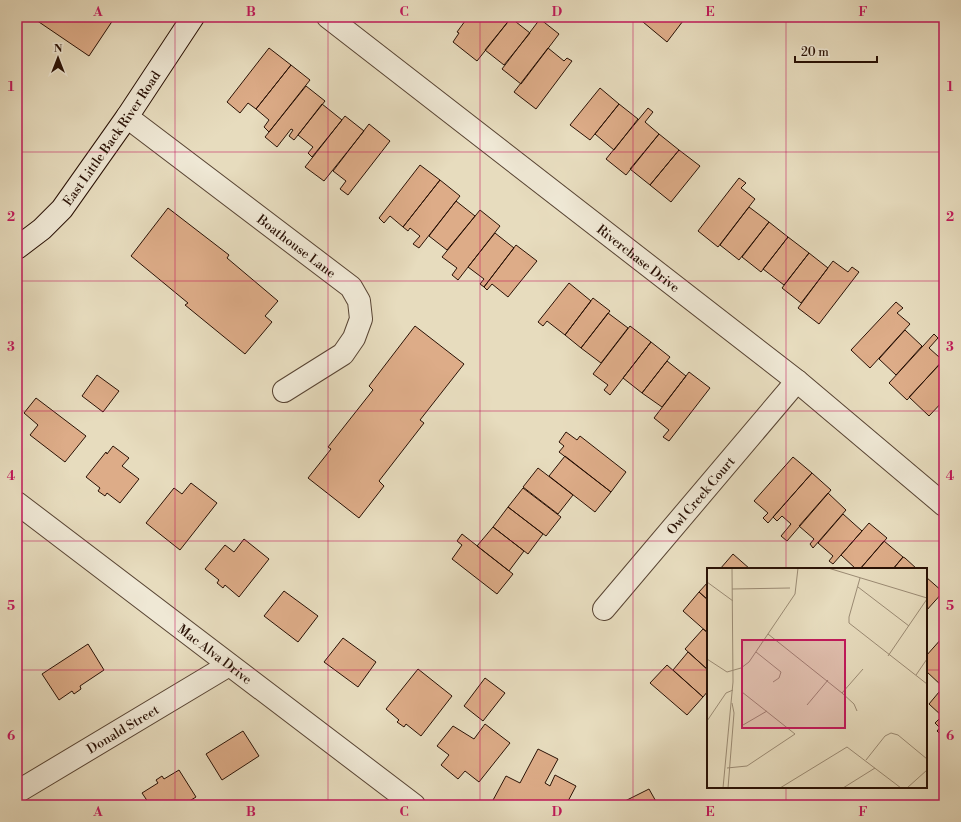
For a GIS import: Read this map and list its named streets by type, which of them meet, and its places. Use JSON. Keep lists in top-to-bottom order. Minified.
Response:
{"streets":{"street":["East Little Back River Road","Boathouse Lane","Riverchase Drive","Owl Creek Court","Mac Alva Drive","Donald Street"]},"crossings":[["East Little Back River Road","Boathouse Lane"],["Riverchase Drive","Owl Creek Court"],["Mac Alva Drive","Donald Street"]],"scale_bar":"20 m","north":"top","grid":{"columns":["A","B","C","D","E","F"],"rows":["1","2","3","4","5","6"]}}
